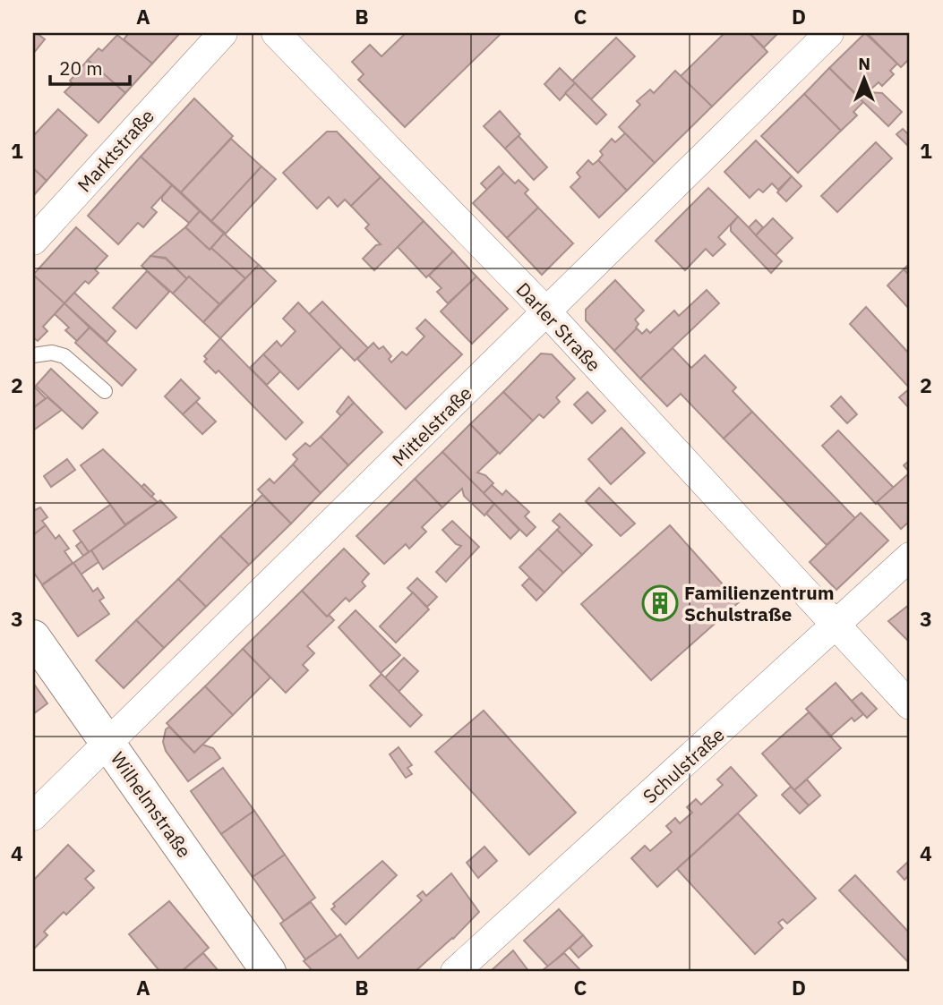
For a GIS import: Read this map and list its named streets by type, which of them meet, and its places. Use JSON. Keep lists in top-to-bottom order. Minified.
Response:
{"streets":{"street":["Marktstraße","Darler Straße","Mittelstraße","Schulstraße","Wilhelmstraße"]},"crossings":[["Darler Straße","Mittelstraße"],["Darler Straße","Schulstraße"],["Mittelstraße","Wilhelmstraße"]],"places":{"building":["Familienzentrum Schulstraße"]},"scale_bar":"20 m","north":"top","grid":{"columns":["A","B","C","D"],"rows":["1","2","3","4"]}}
